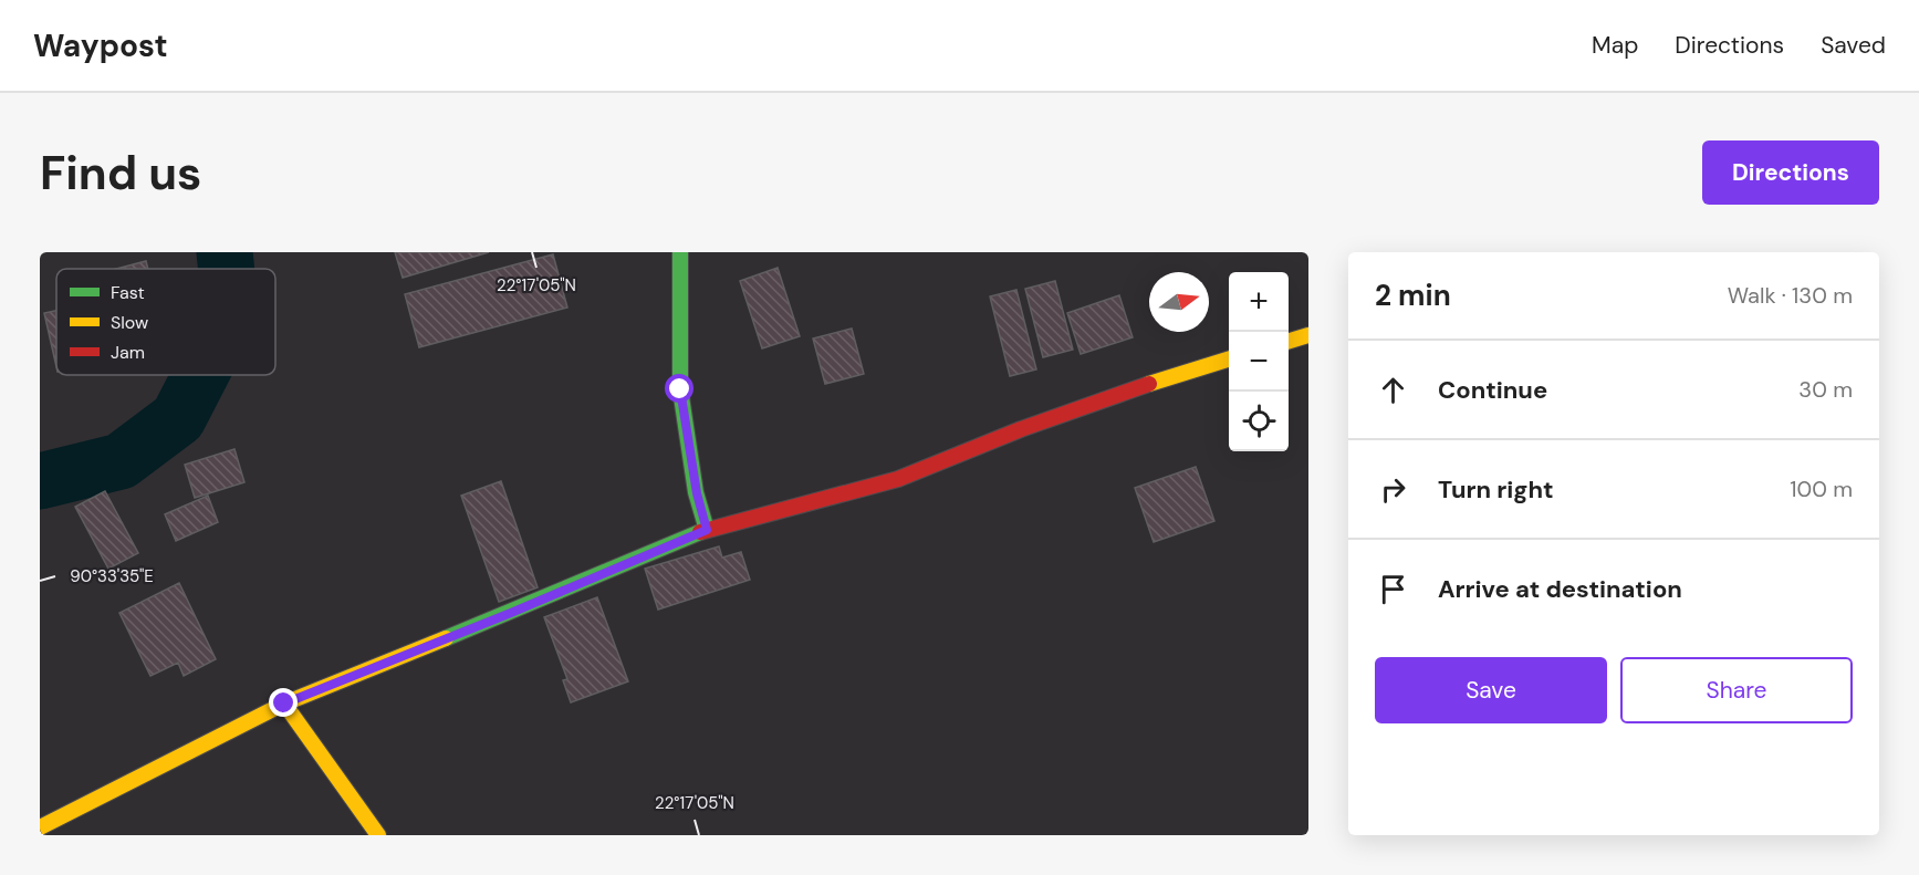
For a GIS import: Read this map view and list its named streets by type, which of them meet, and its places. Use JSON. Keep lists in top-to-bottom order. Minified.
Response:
{"legend":["Fast","Slow","Jam"],"north":"right","page":{"header":"Waypost","nav":["Map","Directions","Saved"],"buttons":["Directions",["Save","Share"]],"title":"Find us","heading":["2 min","Walk · 130 m"],"map_buttons":["+","−"],"list":[["Continue","30 m"],["Turn right","100 m"],"Arrive at destination"]},"coordinates":["22°17'05\"N","90°33'35\"E"]}
